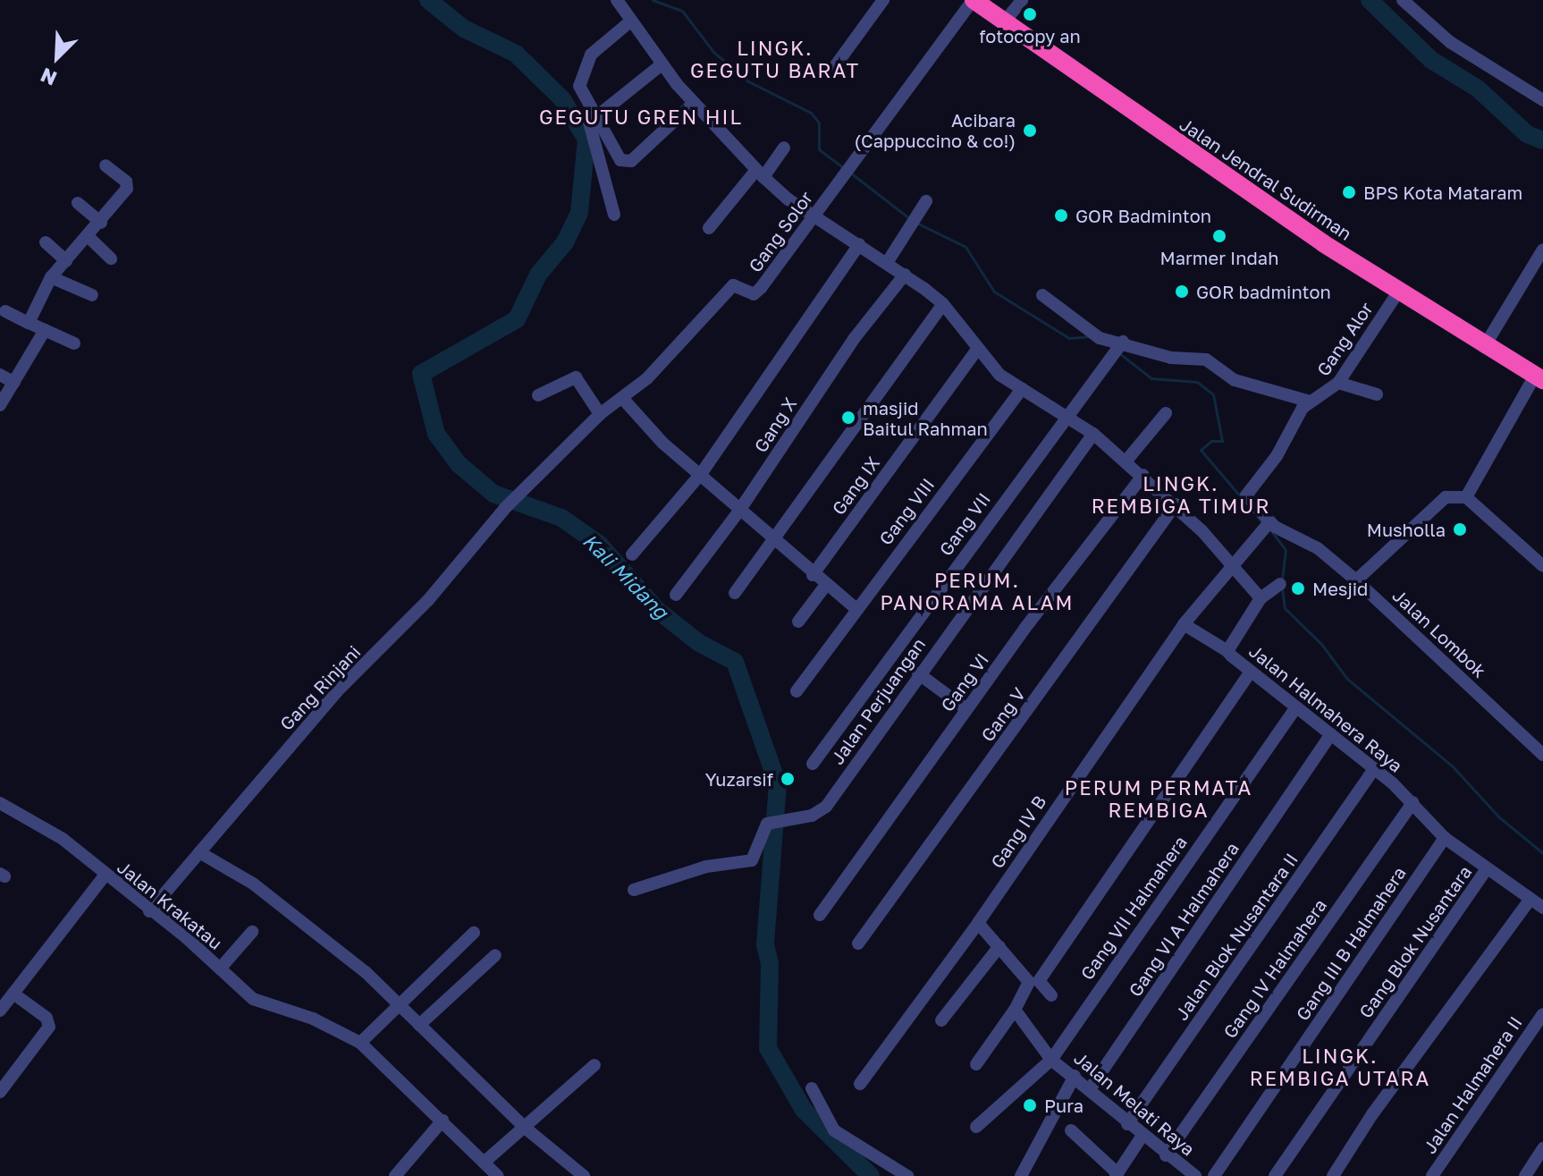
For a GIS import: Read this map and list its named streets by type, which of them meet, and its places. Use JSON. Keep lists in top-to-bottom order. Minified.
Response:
{"streets":{"highway":["Jalan Jendral Sudirman"],"street":["Gang Solor","Gang Alor","Gang X","Gang IX","Gang VIII","Gang VII","Jalan Lombok","Gang VI","Gang Rinjani","Jalan Perjuangan","Jalan Halmahera Raya","Gang V","Gang IV B","Jalan Krakatau","Gang VII Halmahera","Gang VI A Halmahera","Jalan Blok Nusantara II","Gang Blok Nusantara","Gang III B Halmahera","Gang IV Halmahera","Jalan Halmahera II","Jalan Melati Raya"]},"crossings":[["Jalan Jendral Sudirman","Gang Solor"],["Jalan Jendral Sudirman","Gang Alor"],["Gang Solor","Gang Rinjani"],["Gang Alor","Jalan Lombok"],["Gang Rinjani","Jalan Krakatau"],["Jalan Halmahera Raya","Gang VII Halmahera"],["Jalan Halmahera Raya","Gang VI A Halmahera"],["Jalan Halmahera Raya","Jalan Blok Nusantara II"],["Jalan Halmahera Raya","Gang Blok Nusantara"],["Jalan Halmahera Raya","Gang III B Halmahera"],["Jalan Halmahera Raya","Gang IV Halmahera"],["Gang VII Halmahera","Jalan Melati Raya"],["Gang VI A Halmahera","Jalan Melati Raya"],["Jalan Blok Nusantara II","Jalan Melati Raya"],["Gang IV Halmahera","Jalan Melati Raya"]],"districts":["LINGK. GEGUTU BARAT","GEGUTU GREN HIL","LINGK. REMBIGA TIMUR","PERUM. PANORAMA ALAM","PERUM PERMATA REMBIGA","LINGK. REMBIGA UTARA"],"water":["Kali Midang"],"places":["fotocopy an","Acibara (Cappuccino & co!)","BPS Kota Mataram","GOR Badminton","Marmer Indah","GOR badminton","masjid Baitul Rahman","Musholla","Mesjid","Yuzarsif","Pura"],"north":"bottom left"}
